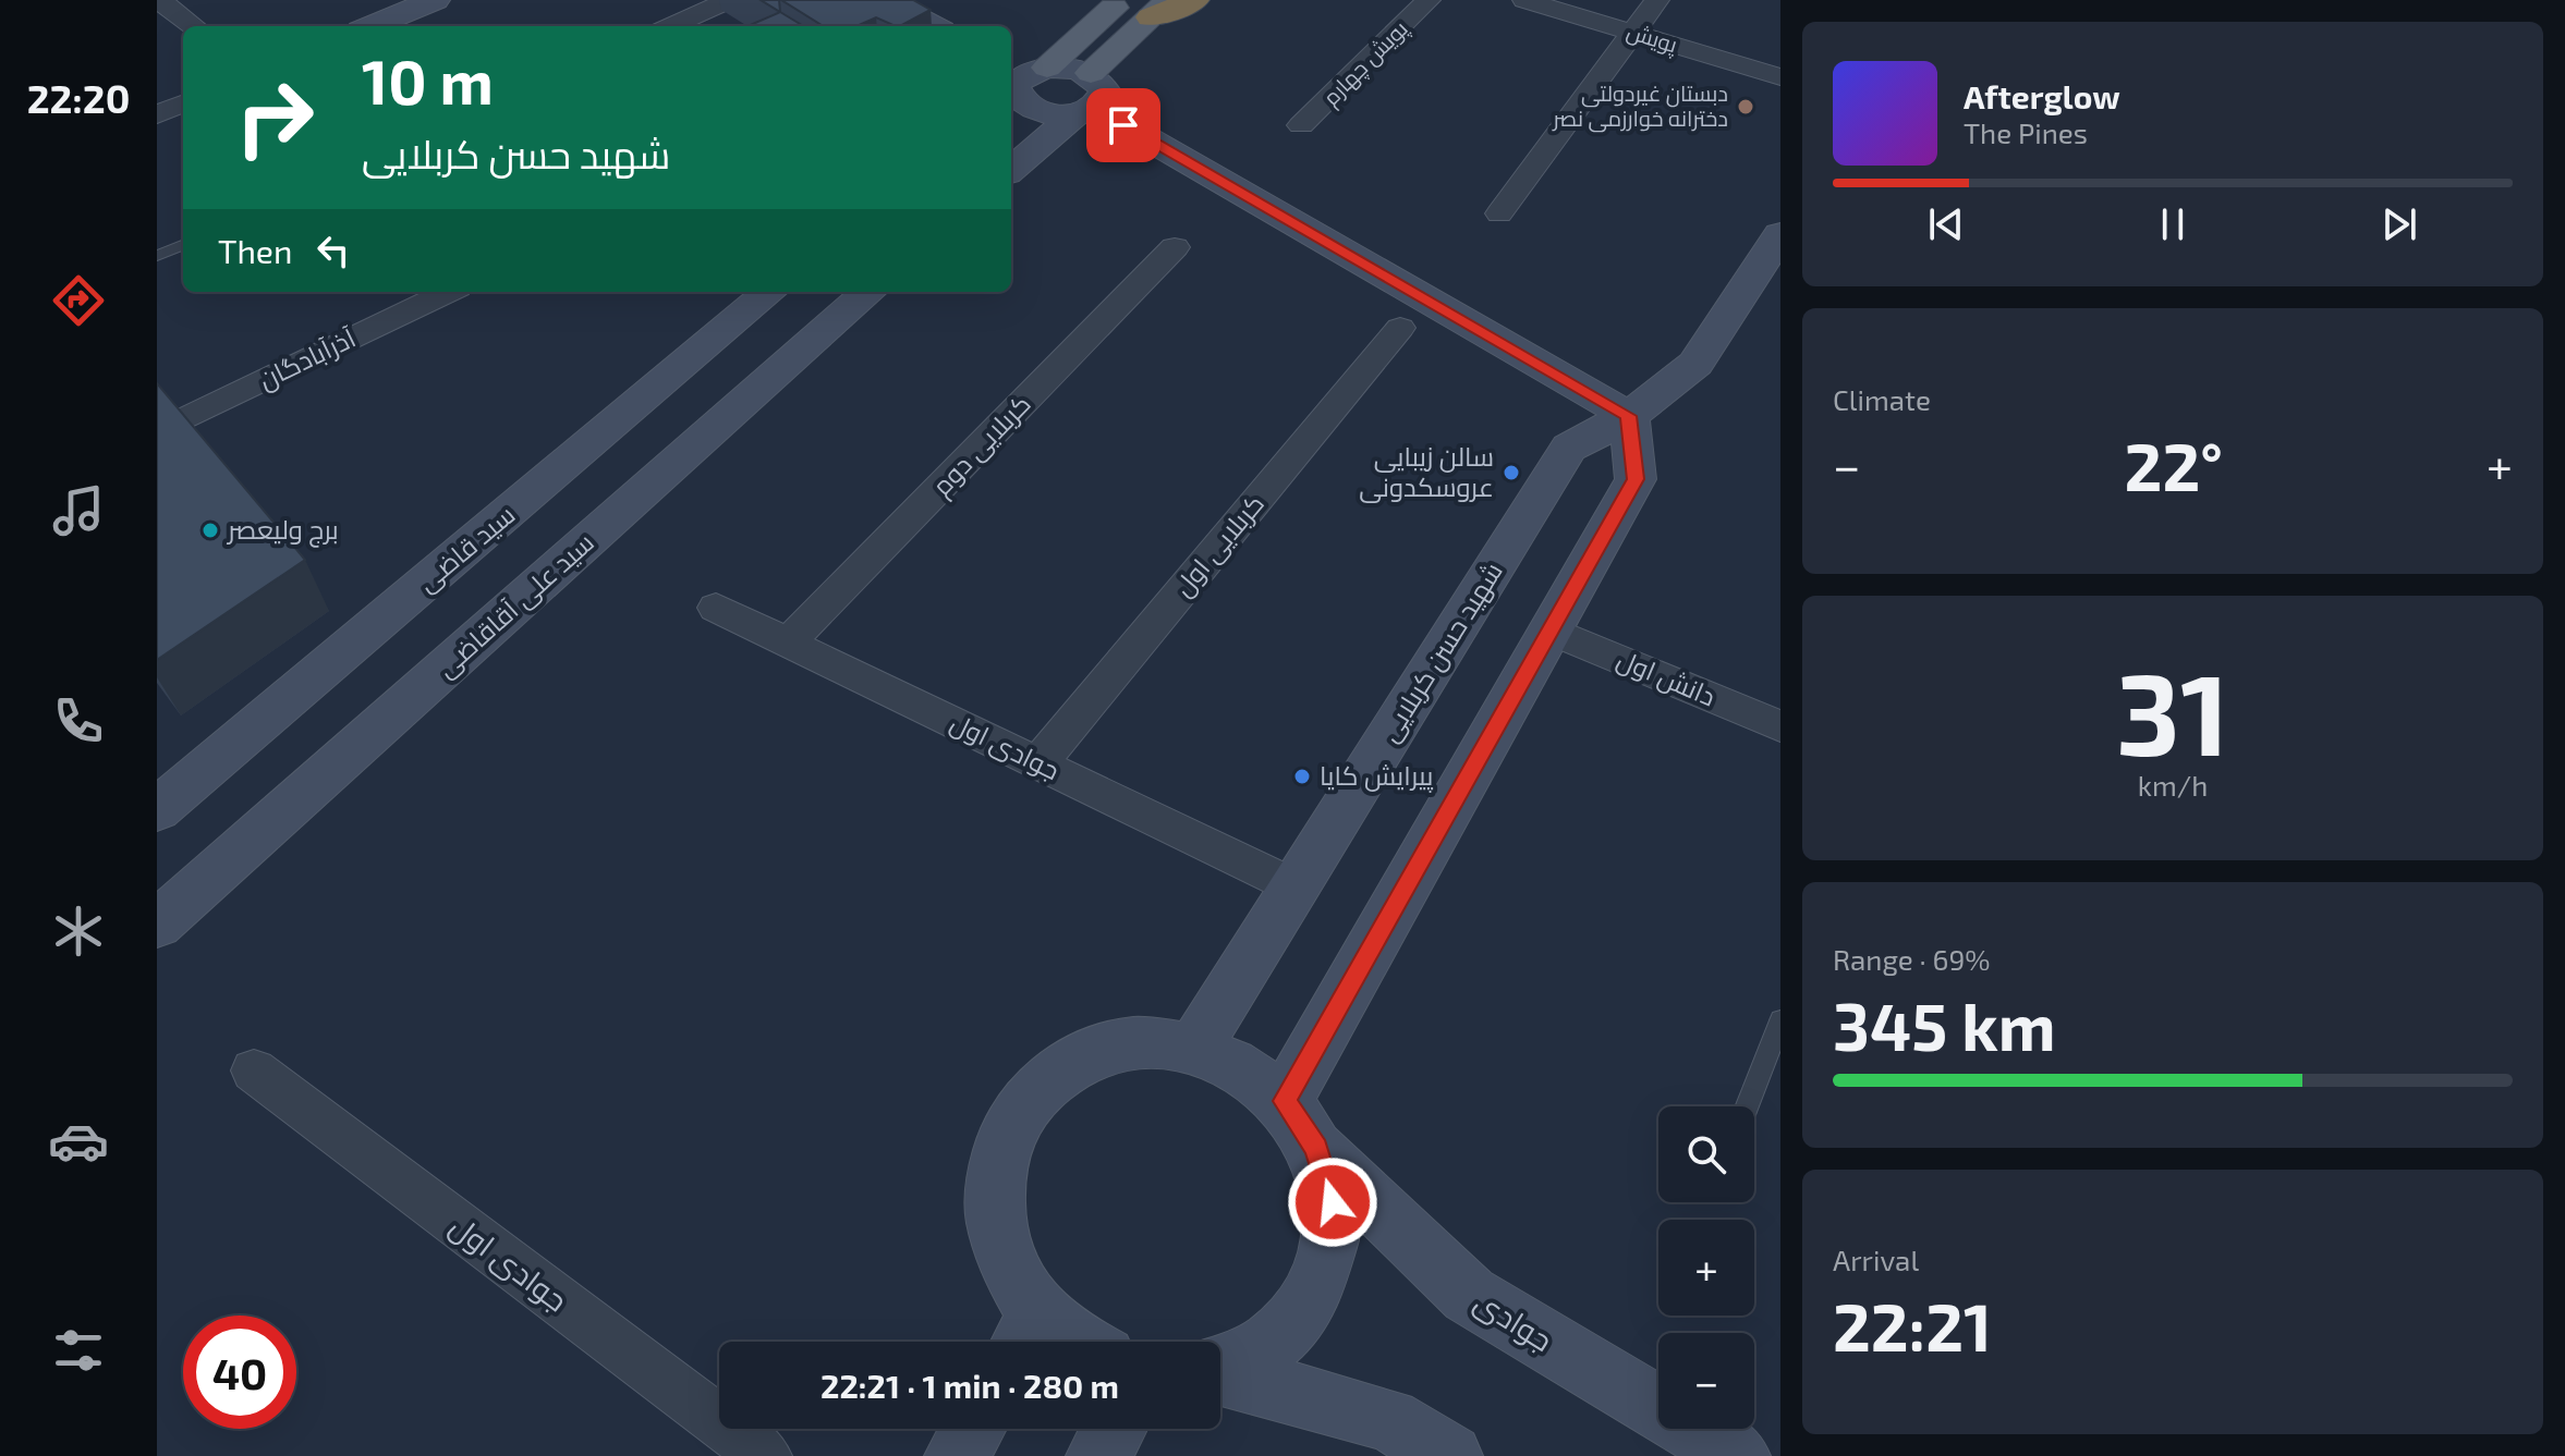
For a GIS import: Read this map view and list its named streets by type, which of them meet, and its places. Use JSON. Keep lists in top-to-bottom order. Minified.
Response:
{"streets":{"street":["پویش","پویش چهارم","آذرآبادگان","کربلایی دوم","کربلایی اول","سید قاضی","سید علی آقاقاضی","شهید حسن کربلایی","دانش اول","جوادی اول","جوادی"]},"crossings":[["کربلایی دوم","جوادی اول"],["کربلایی اول","جوادی اول"],["شهید حسن کربلایی","جوادی اول"],["شهید حسن کربلایی","جوادی"]],"places":["دبستان غیردولتی دخترانه خوارزمی نصر","سالن زیبایی عروسکدونی","برج ولیعصر","پیرایش کایا"],"page":{"tabs":"22:20","turn":["10 m","شهید حسن کربلایی"],"song":["Afterglow","The Pines"],"then":"Then","tile":["Climate",["31","km/h"],["Range · 69%","345 km"],["Arrival","22:21"]],"heat":["−","22°","+"],"map_buttons":["+","−"],"limit":"40","trip":"22:21 · 1 min · 280 m"}}
